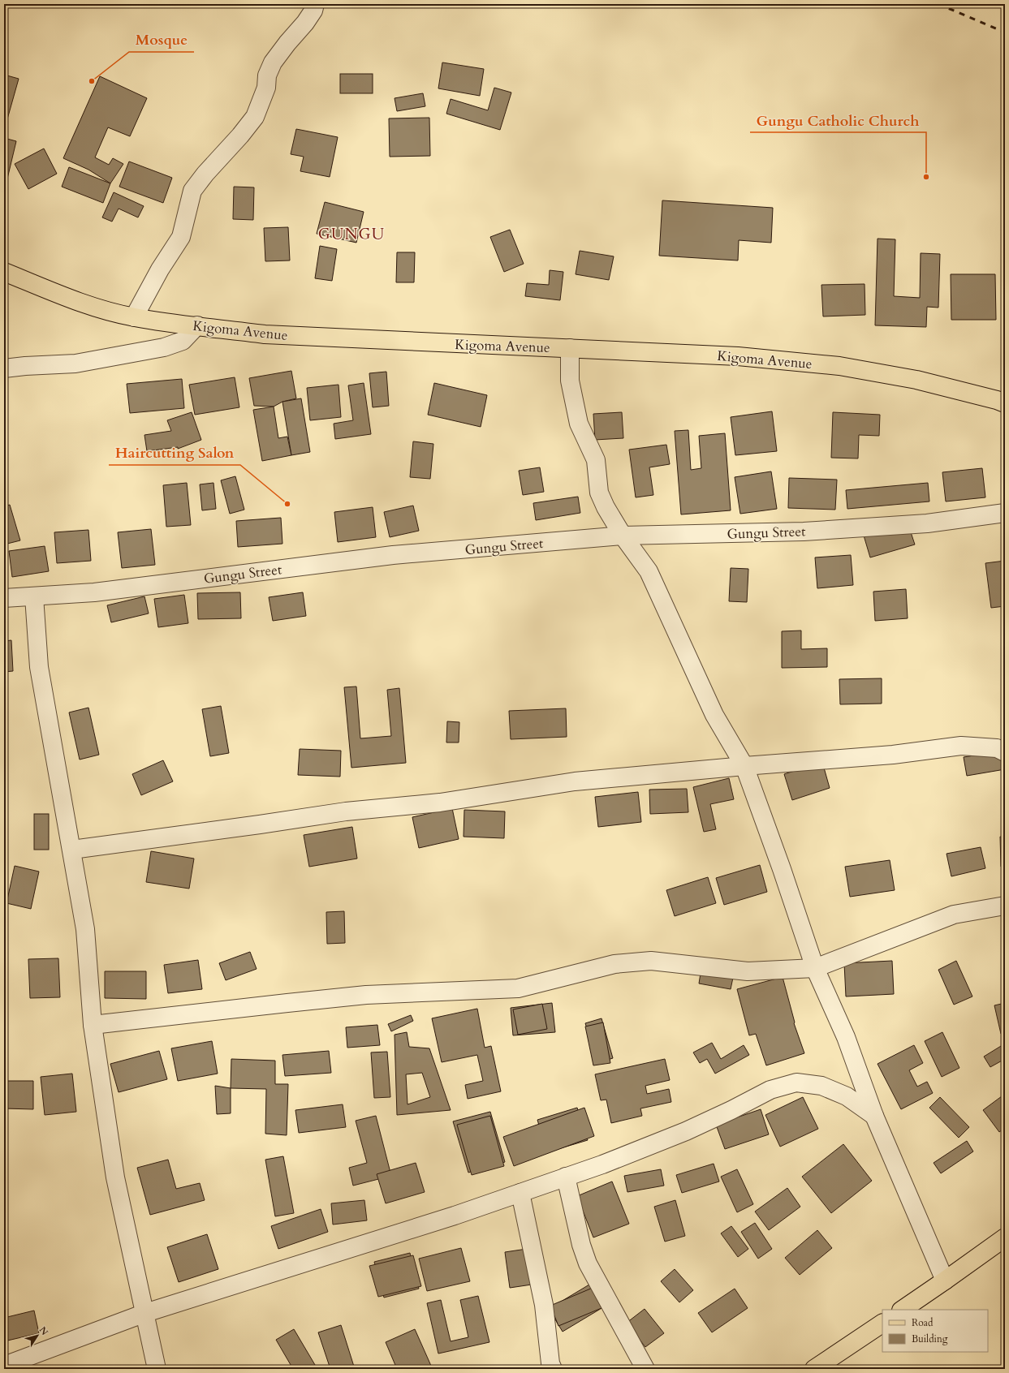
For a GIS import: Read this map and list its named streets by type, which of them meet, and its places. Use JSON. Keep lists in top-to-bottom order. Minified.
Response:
{"streets":{"main road":["Kigoma Avenue"],"street":["Gungu Street"]},"districts":["GUNGU"],"places":["Mosque","Gungu Catholic Church","Haircutting Salon"],"legend":["Road","Building"],"north":"top right"}
